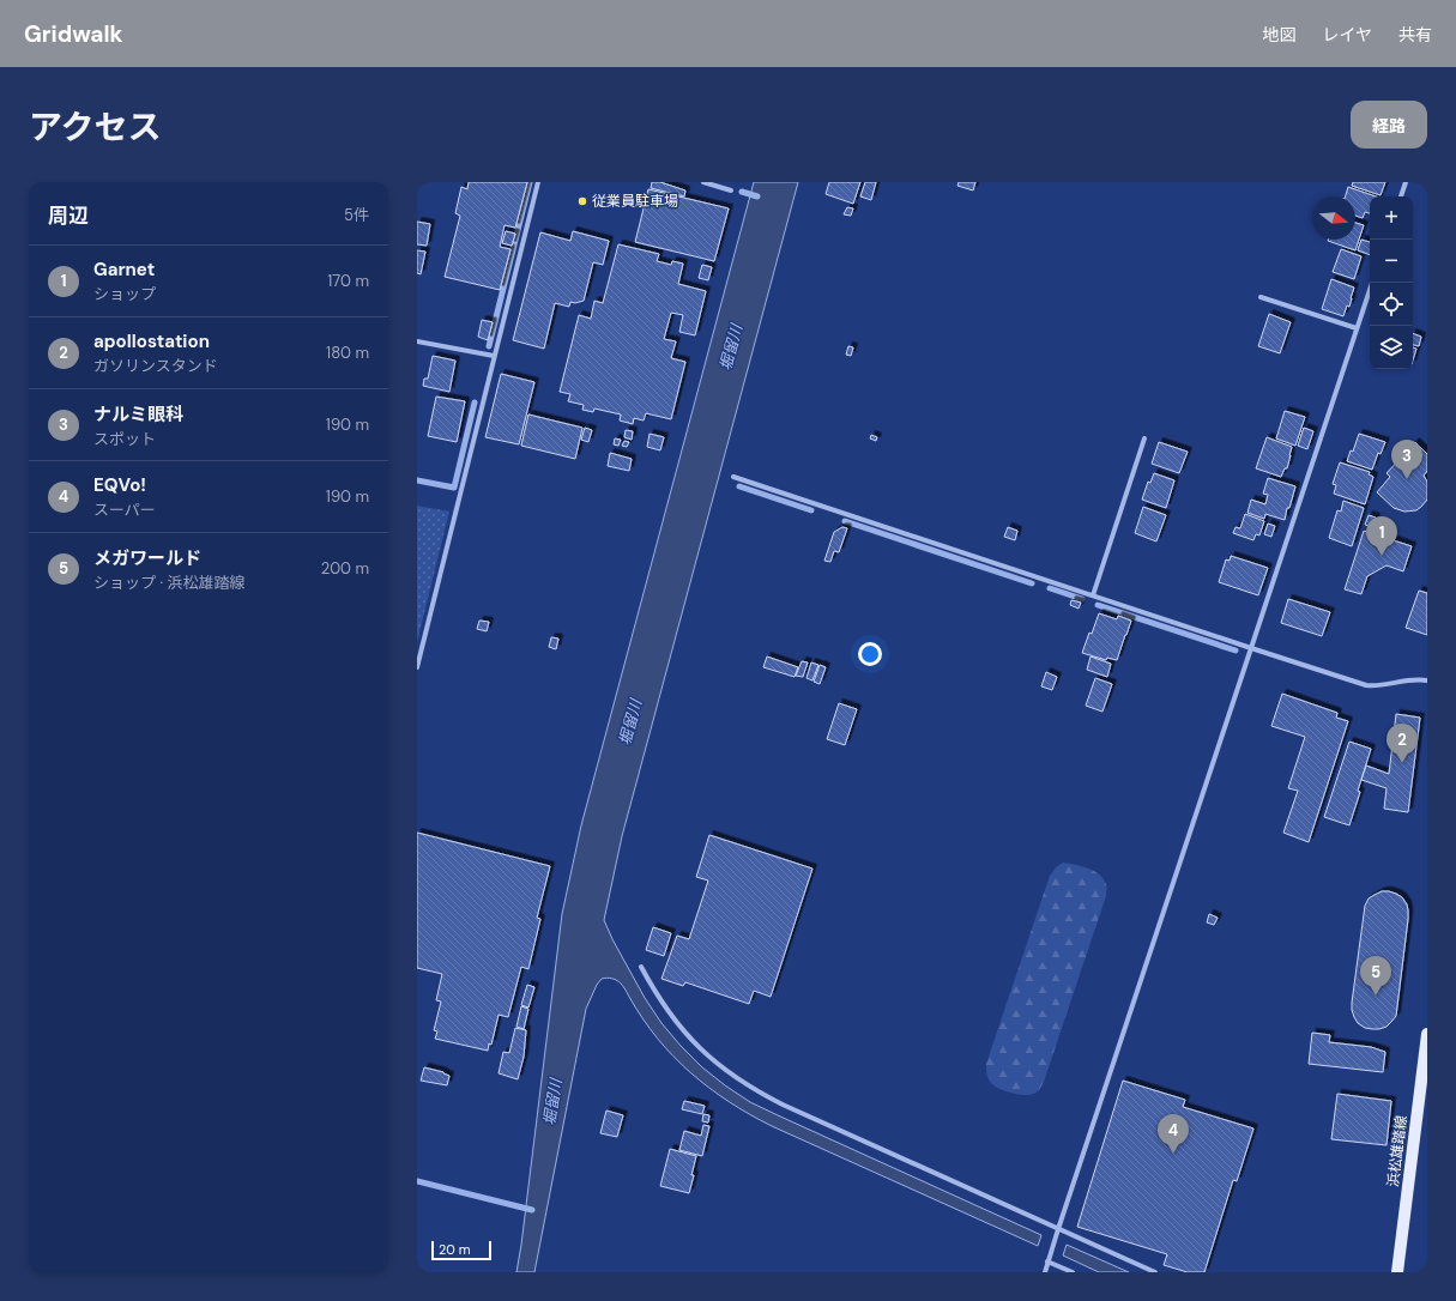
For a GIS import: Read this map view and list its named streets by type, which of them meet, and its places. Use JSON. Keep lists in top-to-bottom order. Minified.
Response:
{"streets":{"main road":["浜松雄踏線"]},"water":["堀留川"],"places":["従業員駐車場"],"scale_bar":"20 m","north":"right","page":{"header":"Gridwalk","nav":["地図","レイヤ","共有"],"title":"アクセス","buttons":"経路","heading":["周辺","5件"],"map_buttons":["+","−"],"list":[{"mark":"1","name":"Garnet","note":"ショップ","value":"170 m"},{"mark":"2","name":"apollostation","note":"ガソリンスタンド","value":"180 m"},{"mark":"3","name":"ナルミ眼科","note":"スポット","value":"190 m"},{"mark":"4","name":"EQVo!","note":"スーパー","value":"190 m"},{"mark":"5","name":"メガワールド","note":"ショップ · 浜松雄踏線","value":"200 m"}],"pins":["3","1","2","5","4"],"scale":"20 m"}}
